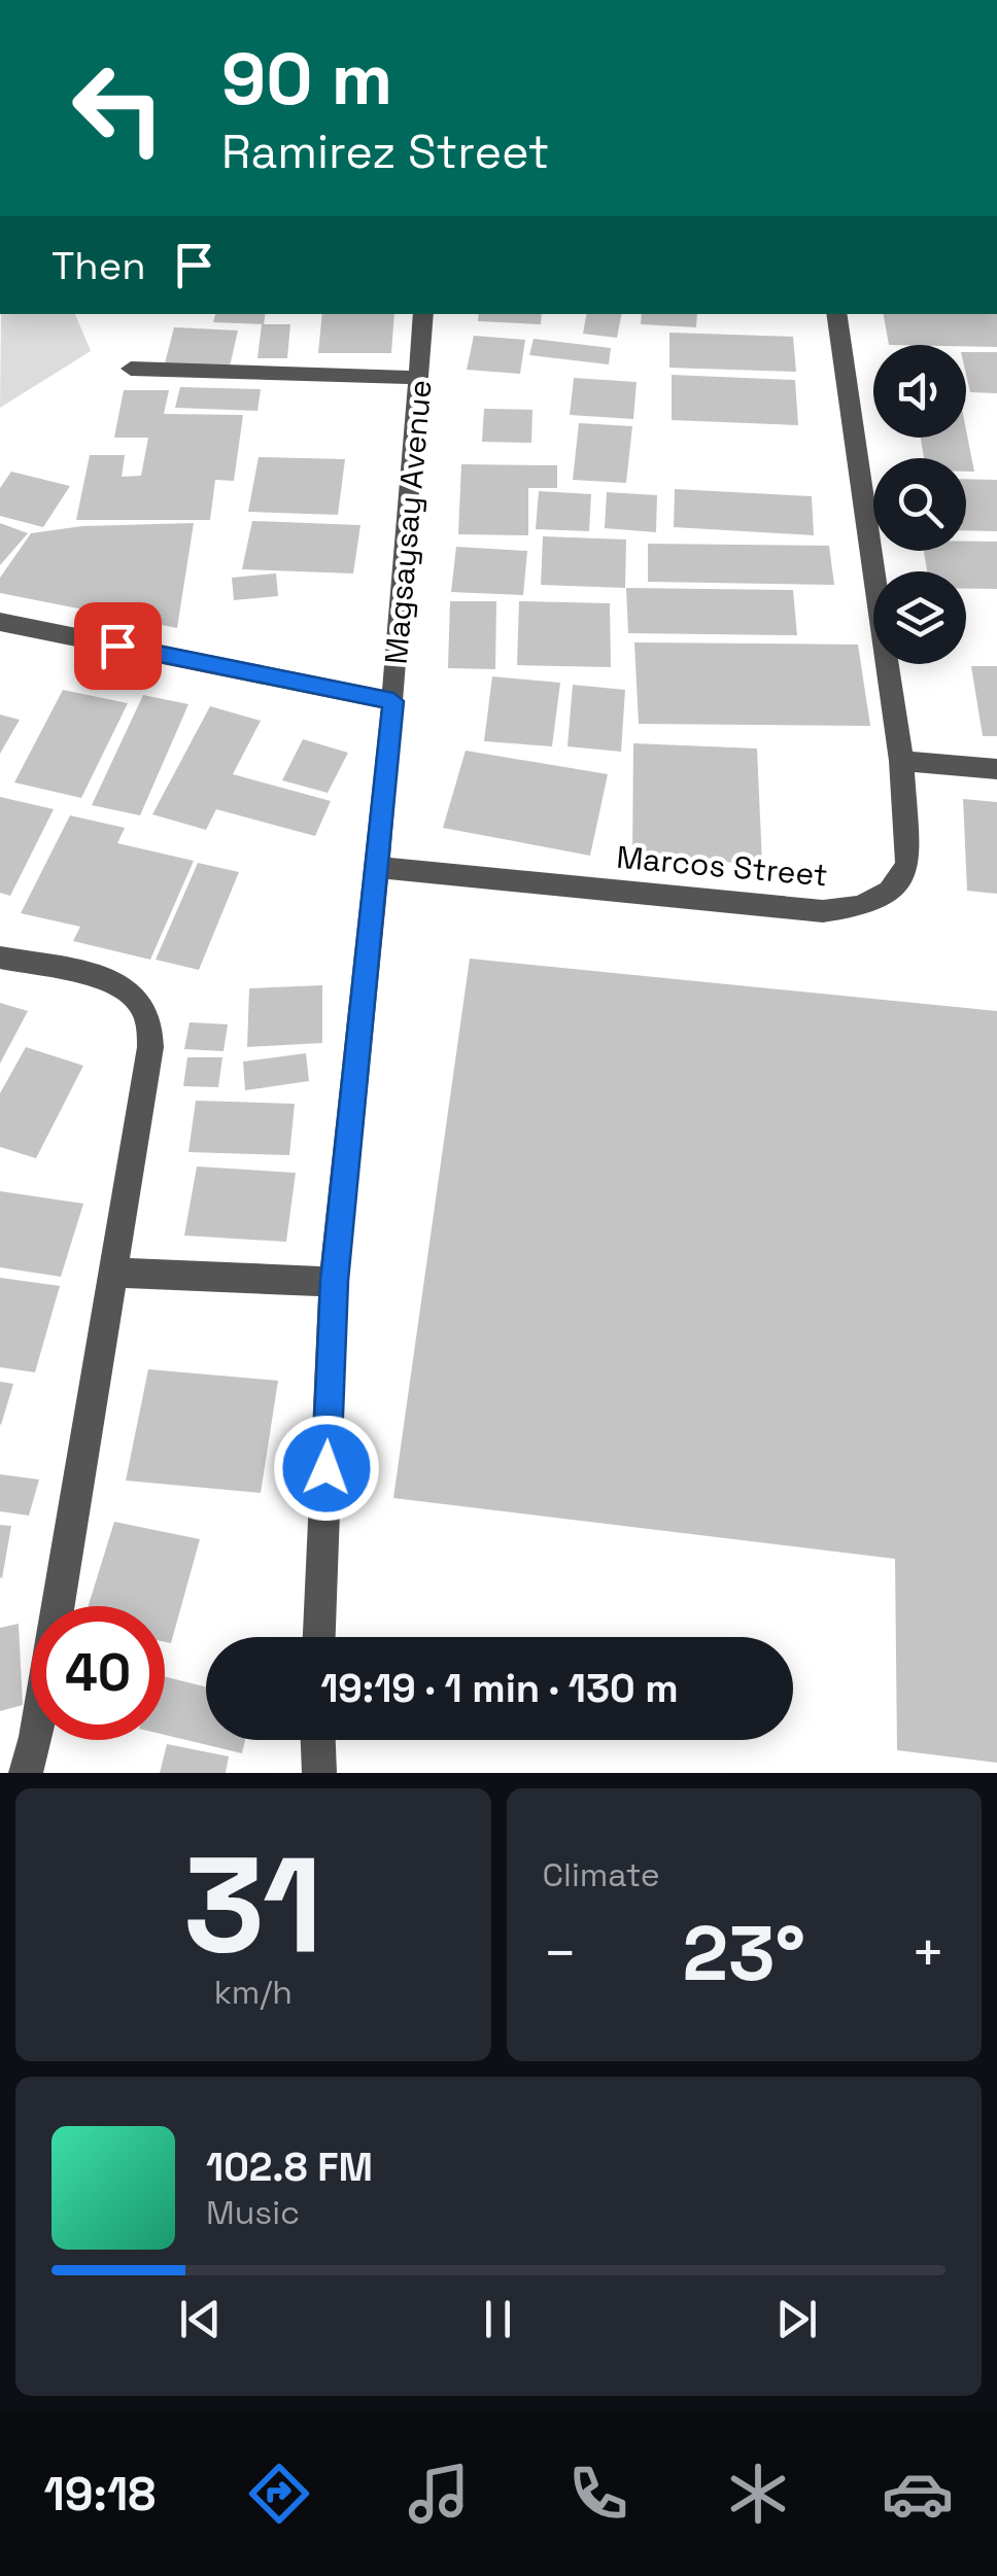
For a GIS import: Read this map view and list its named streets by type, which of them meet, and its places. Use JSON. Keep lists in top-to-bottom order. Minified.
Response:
{"streets":{"street":["Magsaysay Avenue","Marcos Street"]},"crossings":[["Magsaysay Avenue","Marcos Street"]],"page":{"turn":["90 m","Ramirez Street"],"then":"Then","limit":"40","trip":"19:19 · 1 min · 130 m","tile":[["31","km/h"],"Climate"],"heat":["−","23°","+"],"song":["102.8 FM","Music"],"tabs":"19:18"}}
